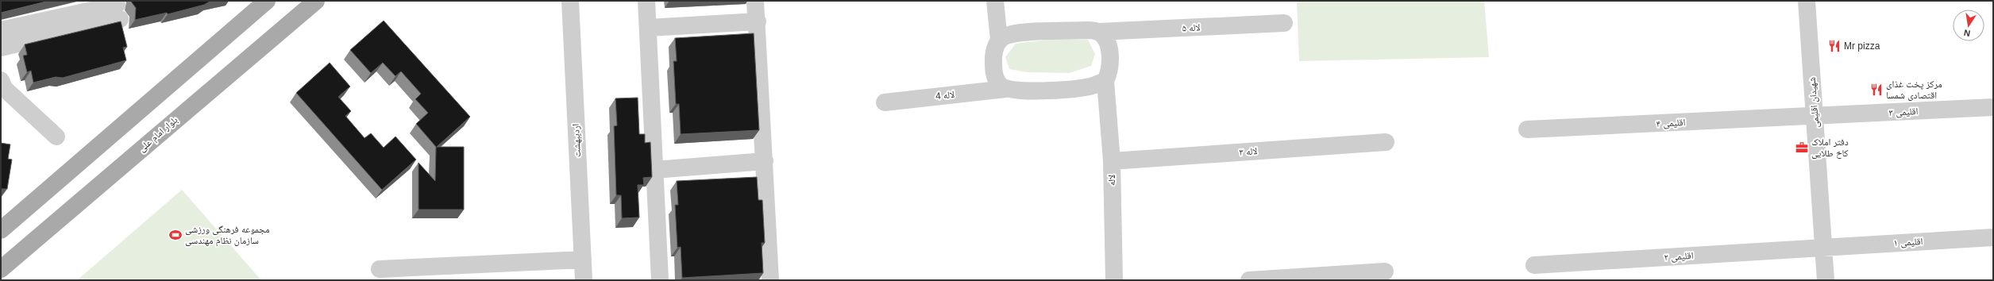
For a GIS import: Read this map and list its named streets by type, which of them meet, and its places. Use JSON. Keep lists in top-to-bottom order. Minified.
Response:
{"streets":{"main road":["بلوار امام علی"],"street":["لاله ۵","لاله 4","شهیدان اقلیمی","اقلیمی ۳","اقلیمی ۴","اردیبهشت","لاله ۳","لاله","اقلیمی ۱","اقلیمی ۲"]},"crossings":[["لاله 4","لاله"],["شهیدان اقلیمی","اقلیمی ۳"],["شهیدان اقلیمی","اقلیمی ۴"],["شهیدان اقلیمی","اقلیمی ۱"],["شهیدان اقلیمی","اقلیمی ۲"],["اقلیمی ۳","اقلیمی ۴"],["لاله ۳","لاله"],["اقلیمی ۱","اقلیمی ۲"]],"places":{"restaurant":["Mr pizza","مرکز پخت غذای اقتصادی شمسا"],"office":["دفتر املاک کاخ طلایی"],"sports":["مجموعه فرهنگی ورزشی سازمان نظام مهندسی"]},"north":"bottom"}
